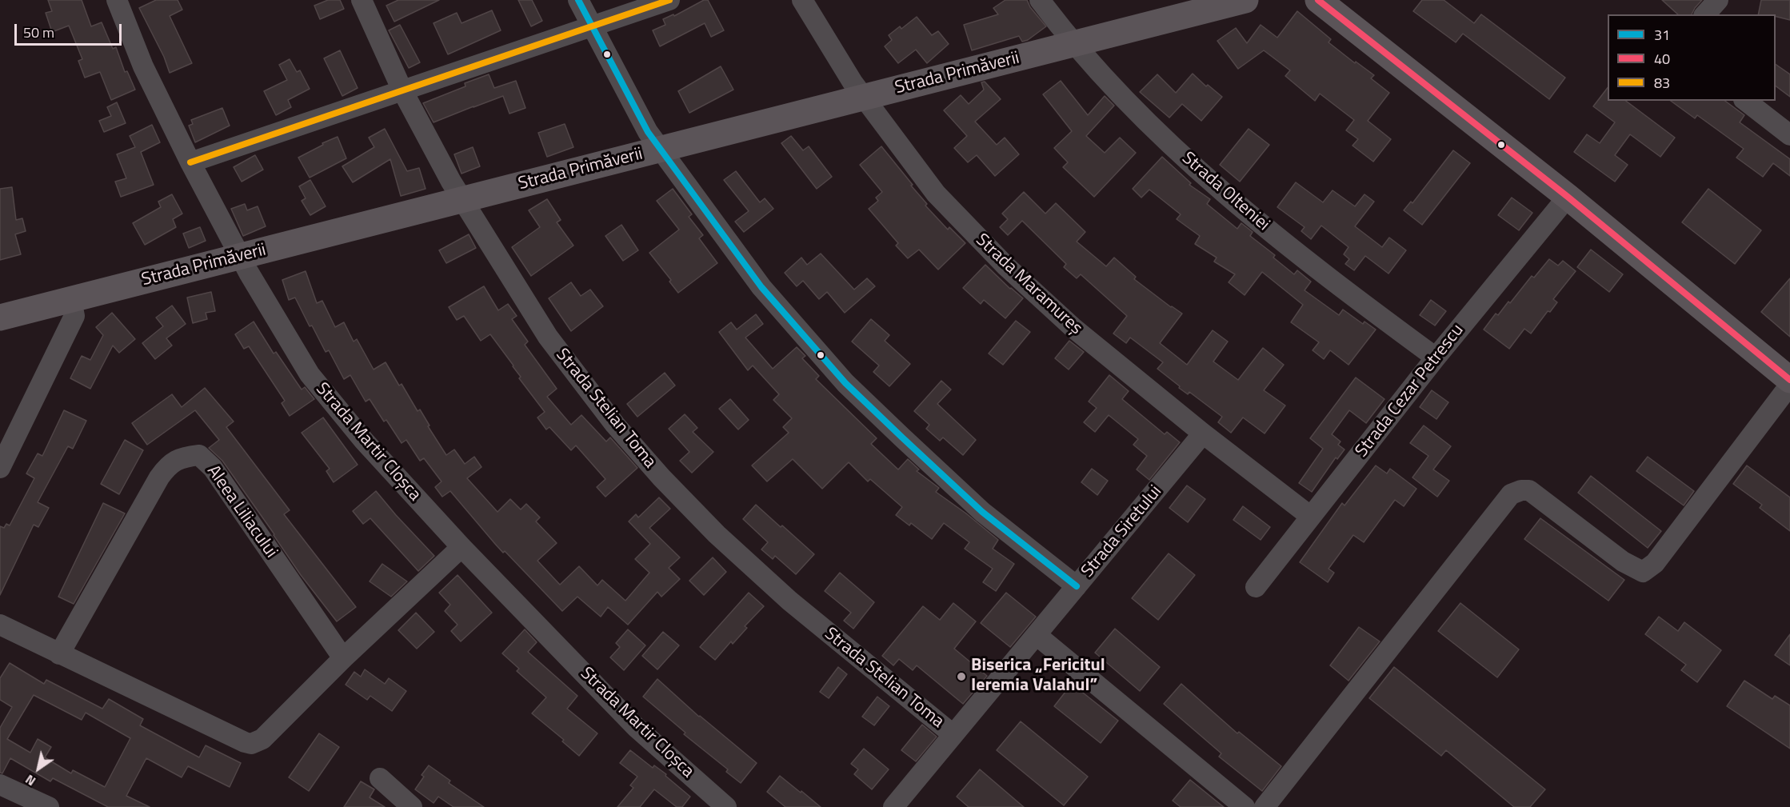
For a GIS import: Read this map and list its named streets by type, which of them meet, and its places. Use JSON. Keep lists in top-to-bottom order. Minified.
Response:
{"streets":{"main road":["Strada Primăverii"],"street":["Strada Olteniei","Strada Maramureș","Strada Cezar Petrescu","Strada Stelian Toma","Strada Martir Cloșca","Aleea Liliacului","Strada Siretului"]},"crossings":[["Strada Primăverii","Strada Olteniei"],["Strada Primăverii","Strada Maramureș"],["Strada Primăverii","Strada Stelian Toma"],["Strada Primăverii","Strada Martir Cloșca"],["Strada Olteniei","Strada Cezar Petrescu"],["Strada Maramureș","Strada Cezar Petrescu"],["Strada Maramureș","Strada Siretului"],["Strada Stelian Toma","Strada Siretului"]],"places":["Biserica „Fericitul Ieremia Valahul”"],"lines":["transit line 31","transit line 40","transit line 83"],"legend":["31","40","83"],"scale_bar":"50 m","north":"bottom left"}
